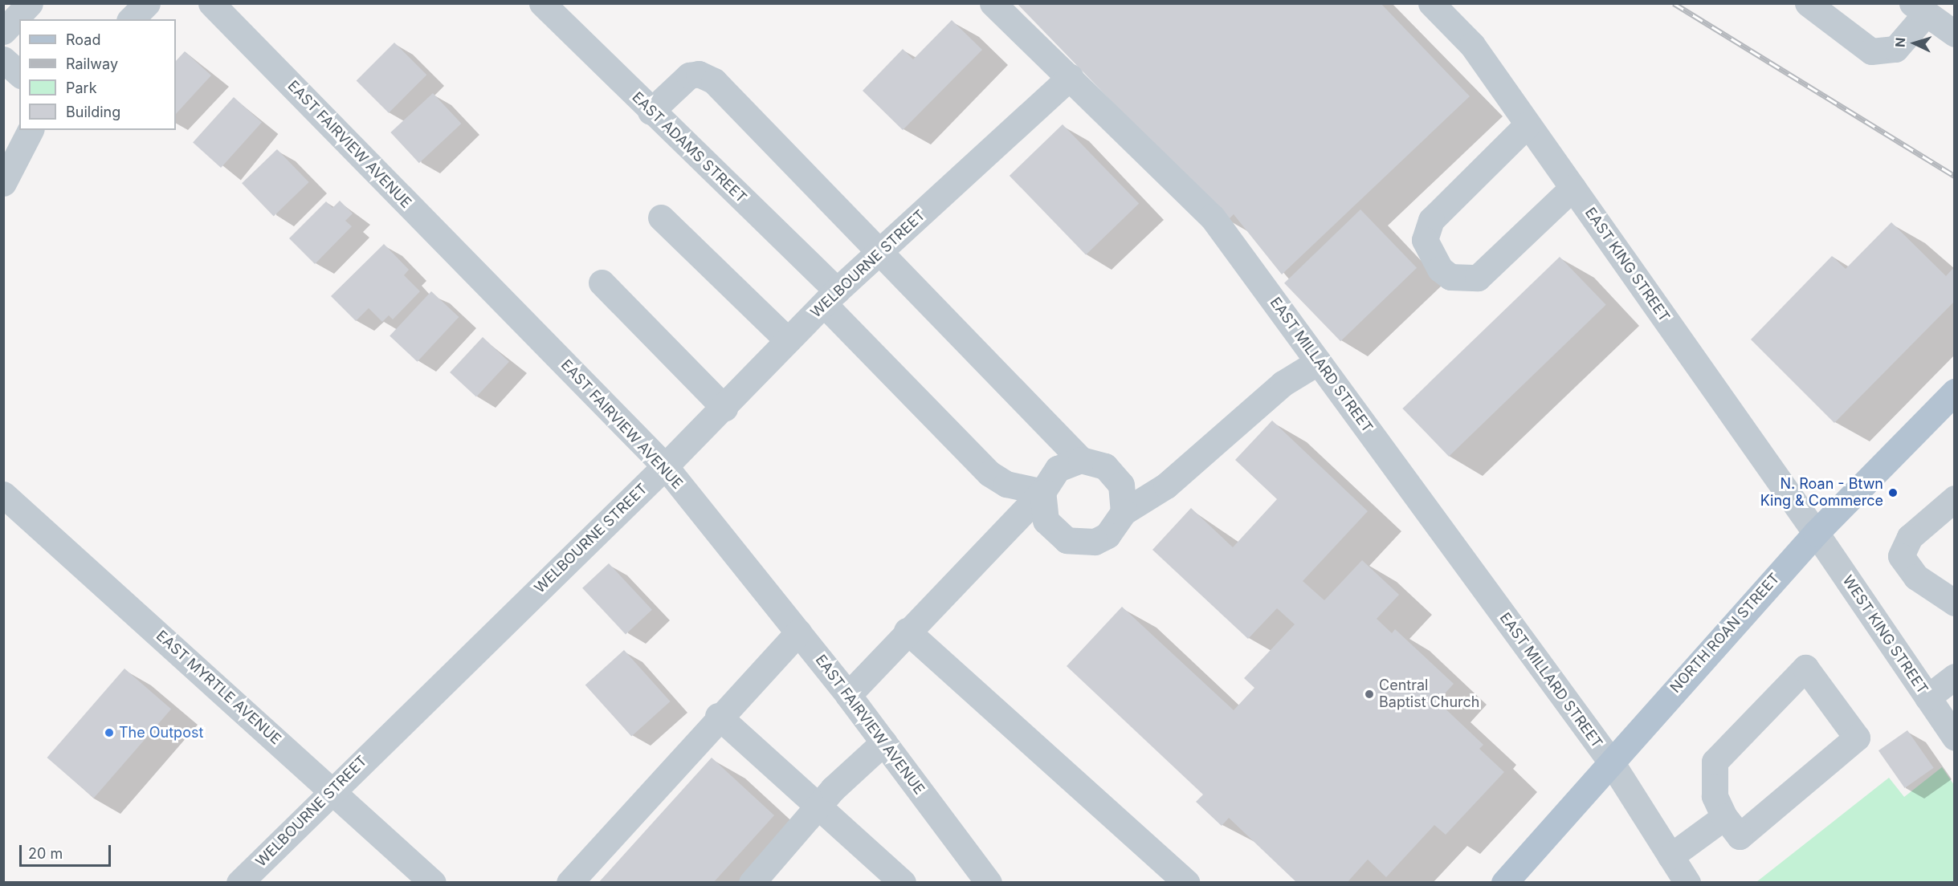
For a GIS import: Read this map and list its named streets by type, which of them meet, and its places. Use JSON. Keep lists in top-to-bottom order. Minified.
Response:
{"streets":{"main road":["NORTH ROAN STREET"],"street":["EAST FAIRVIEW AVENUE","EAST ADAMS STREET","WELBOURNE STREET","EAST KING STREET","EAST MILLARD STREET","WEST KING STREET","EAST MYRTLE AVENUE"]},"crossings":[["EAST FAIRVIEW AVENUE","WELBOURNE STREET"],["EAST ADAMS STREET","WELBOURNE STREET"],["WELBOURNE STREET","EAST MILLARD STREET"],["WELBOURNE STREET","EAST MYRTLE AVENUE"],["EAST KING STREET","NORTH ROAN STREET"],["EAST KING STREET","WEST KING STREET"],["EAST MILLARD STREET","NORTH ROAN STREET"],["NORTH ROAN STREET","WEST KING STREET"]],"places":["N. Roan - Btwn King & Commerce","Central Baptist Church","The Outpost"],"legend":["Road","Railway","Park","Building"],"scale_bar":"20 m","north":"left"}
